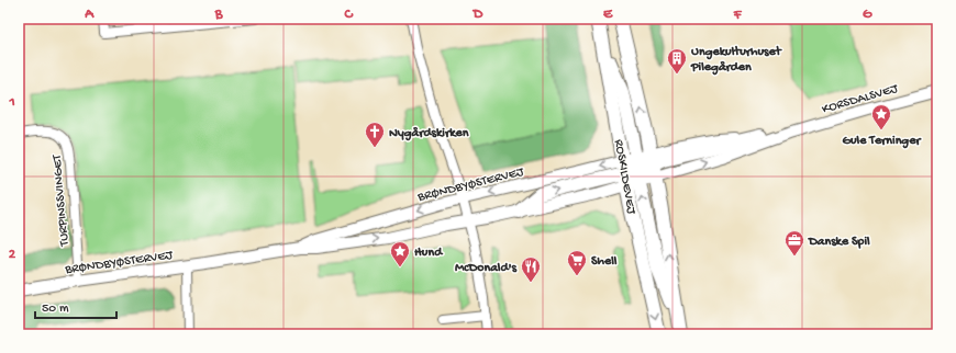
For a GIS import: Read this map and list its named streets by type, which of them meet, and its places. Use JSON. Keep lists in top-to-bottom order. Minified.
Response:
{"streets":{"main road":["ROSKILDEVEJ"],"street":["KORSDALSVEJ","BRØNDBYØSTERVEJ","TURPINSSVINGET"]},"crossings":[["KORSDALSVEJ","ROSKILDEVEJ"],["KORSDALSVEJ","BRØNDBYØSTERVEJ"],["ROSKILDEVEJ","BRØNDBYØSTERVEJ"],["BRØNDBYØSTERVEJ","TURPINSSVINGET"]],"one_way":["KORSDALSVEJ"],"places":{"building":["Ungekulturhuset Pilegården"],"place":["Gule Terninger","Hund"],"church":["Nygårdskirken"],"office":["Danske Spil"],"supermarket":["Shell"],"restaurant":["McDonald's"]},"scale_bar":"50 m","grid":{"columns":["A","B","C","D","E","F","G"],"rows":["1","2"]}}
